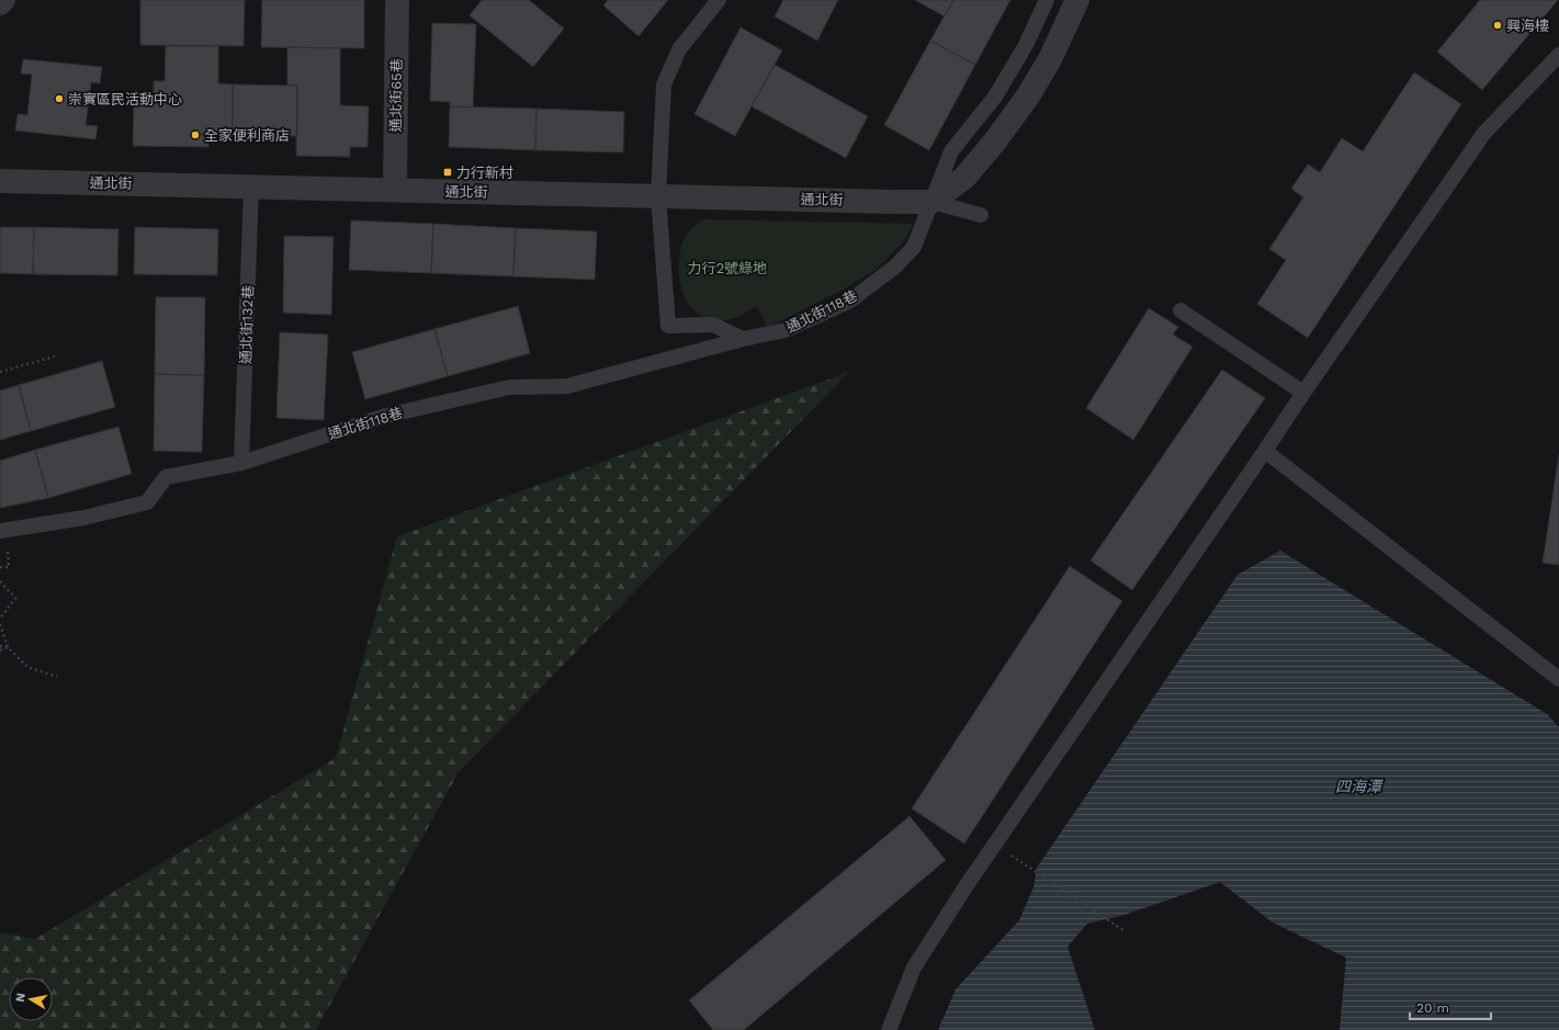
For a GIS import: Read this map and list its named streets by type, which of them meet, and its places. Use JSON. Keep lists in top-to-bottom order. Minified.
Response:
{"streets":{"street":["通北街65巷","通北街"],"lane":["通北街118巷","通北街132巷"]},"crossings":[["通北街65巷","通北街"],["通北街","通北街118巷"],["通北街","通北街132巷"],["通北街118巷","通北街132巷"]],"water":["四海潭"],"parks":["力行2號綠地"],"places":{"other":["興海樓","崇實區民活動中心","全家便利商店"],"transit":["力行新村"]},"scale_bar":"20 m","north":"left"}
